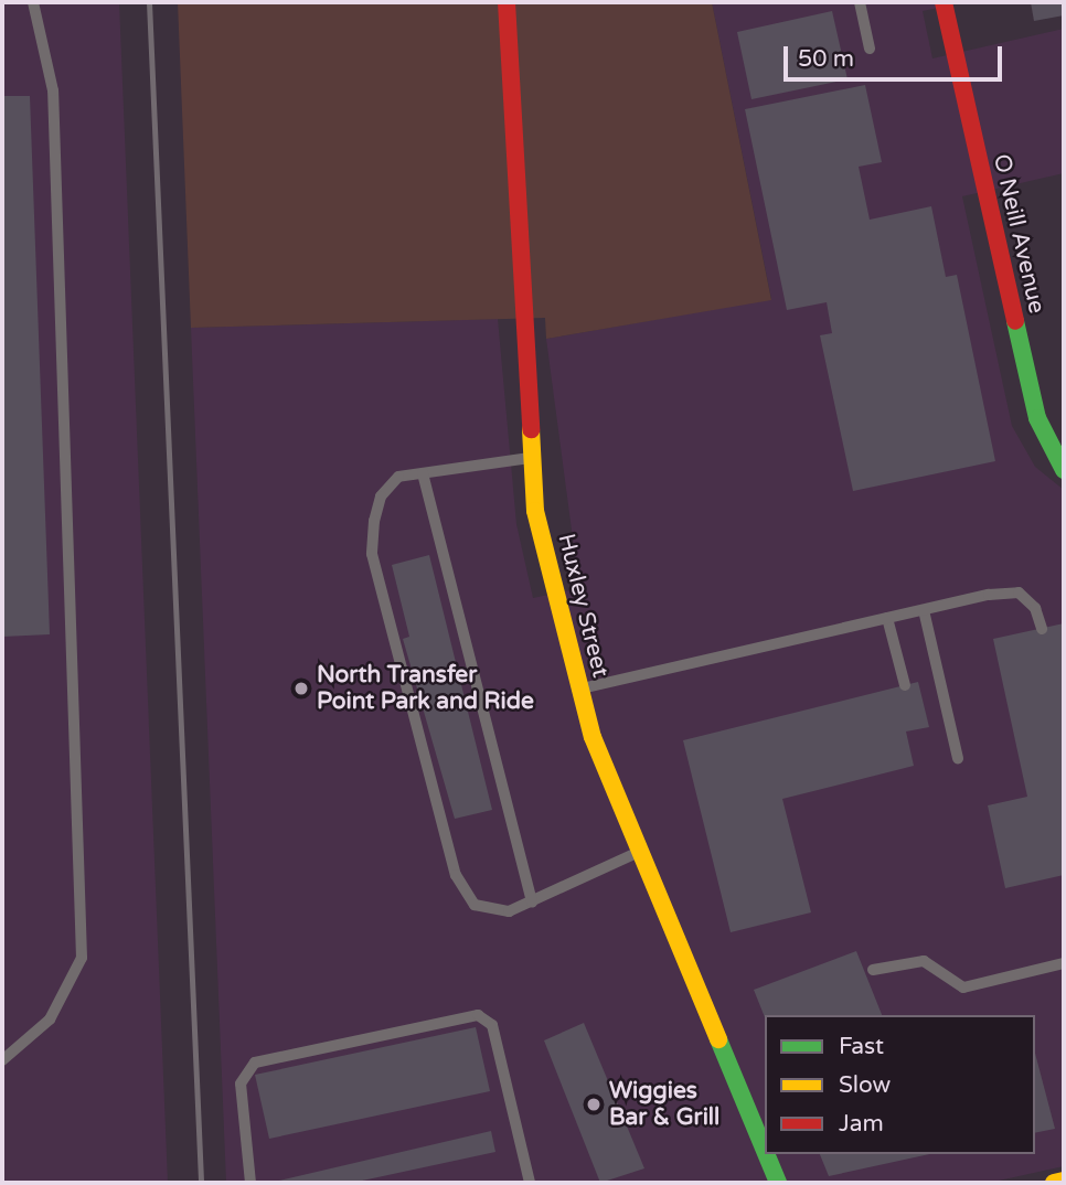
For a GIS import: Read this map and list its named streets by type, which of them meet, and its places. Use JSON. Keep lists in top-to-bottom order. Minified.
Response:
{"streets":{"street":["O Neill Avenue","Huxley Street"]},"places":["North Transfer Point Park and Ride","Wiggies Bar & Grill"],"legend":["Fast","Slow","Jam"],"scale_bar":"50 m"}
